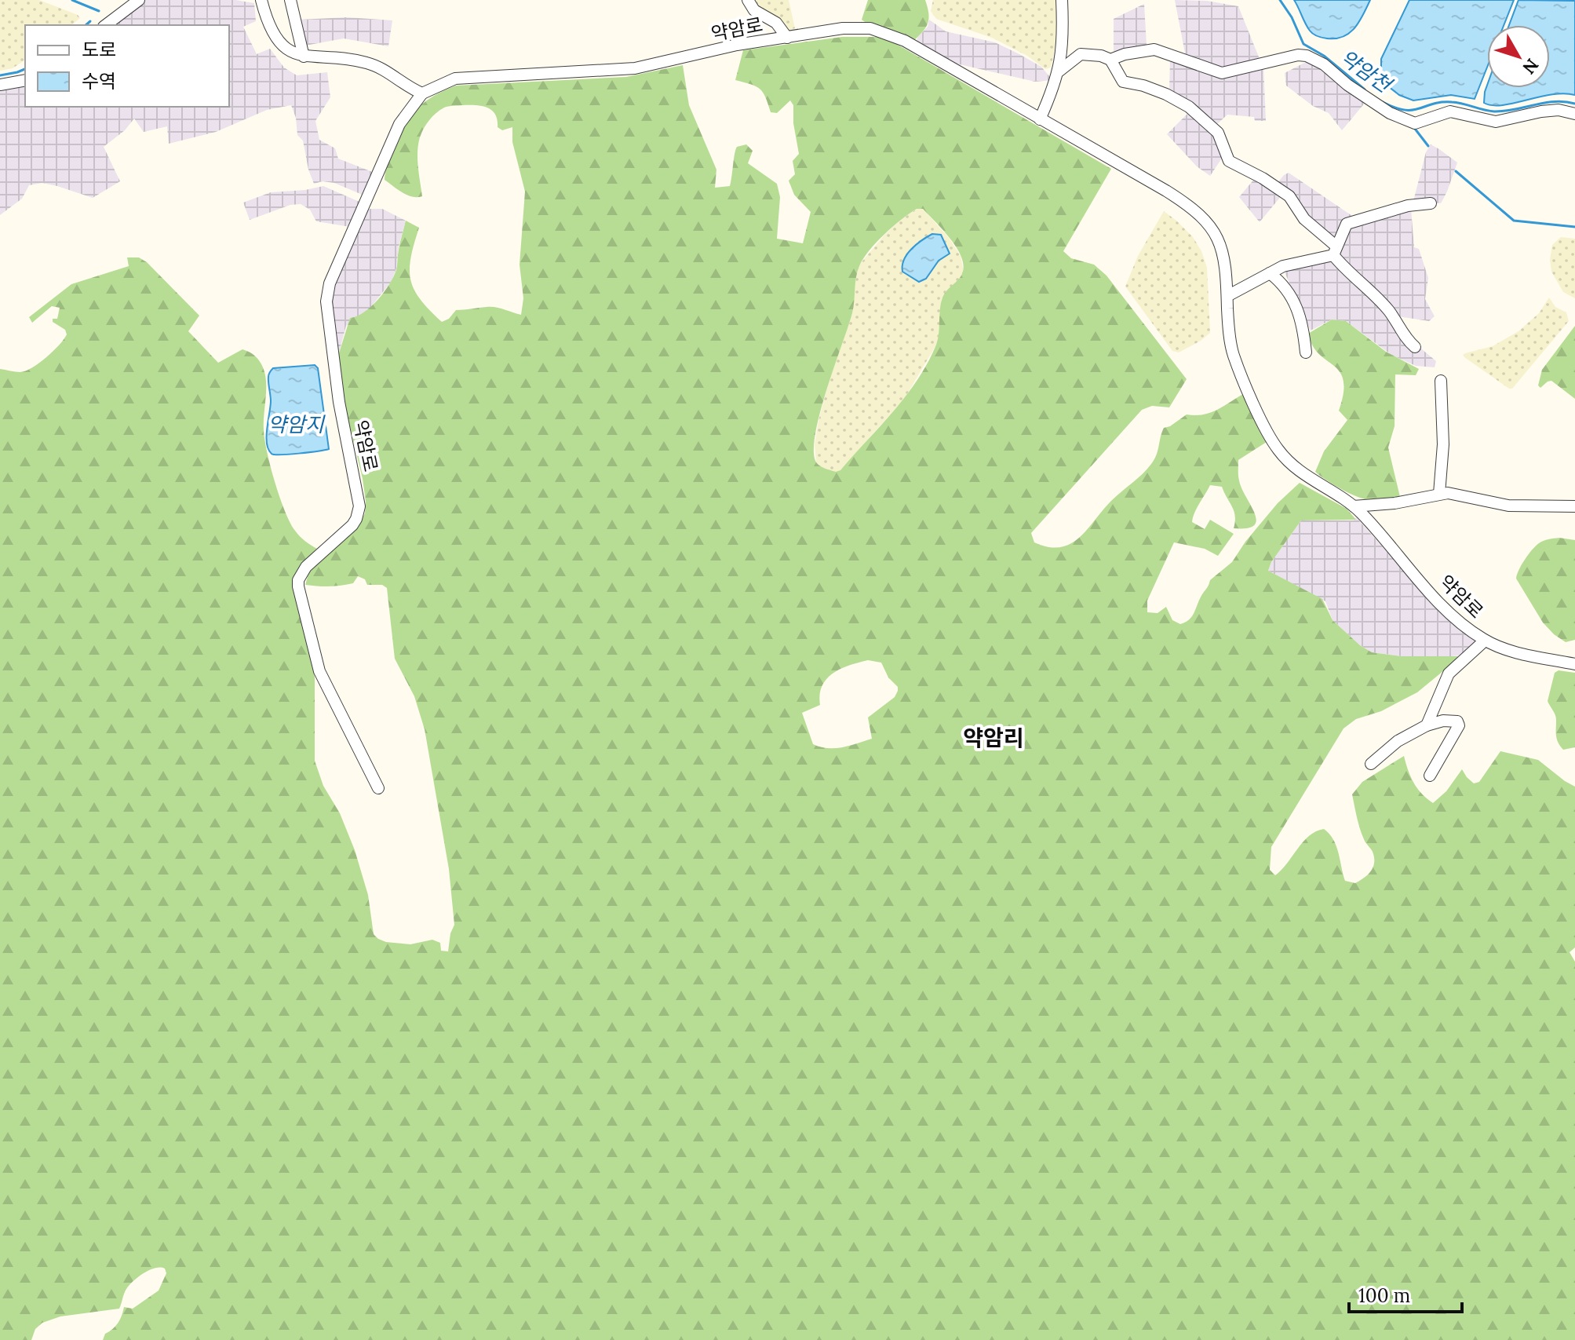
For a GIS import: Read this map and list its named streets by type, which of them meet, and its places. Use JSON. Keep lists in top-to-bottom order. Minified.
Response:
{"streets":{"street":["약암로"]},"districts":["약암리"],"water":["약암천","약암지"],"legend":["도로","수역"],"scale_bar":"100 m","north":"bottom right"}
